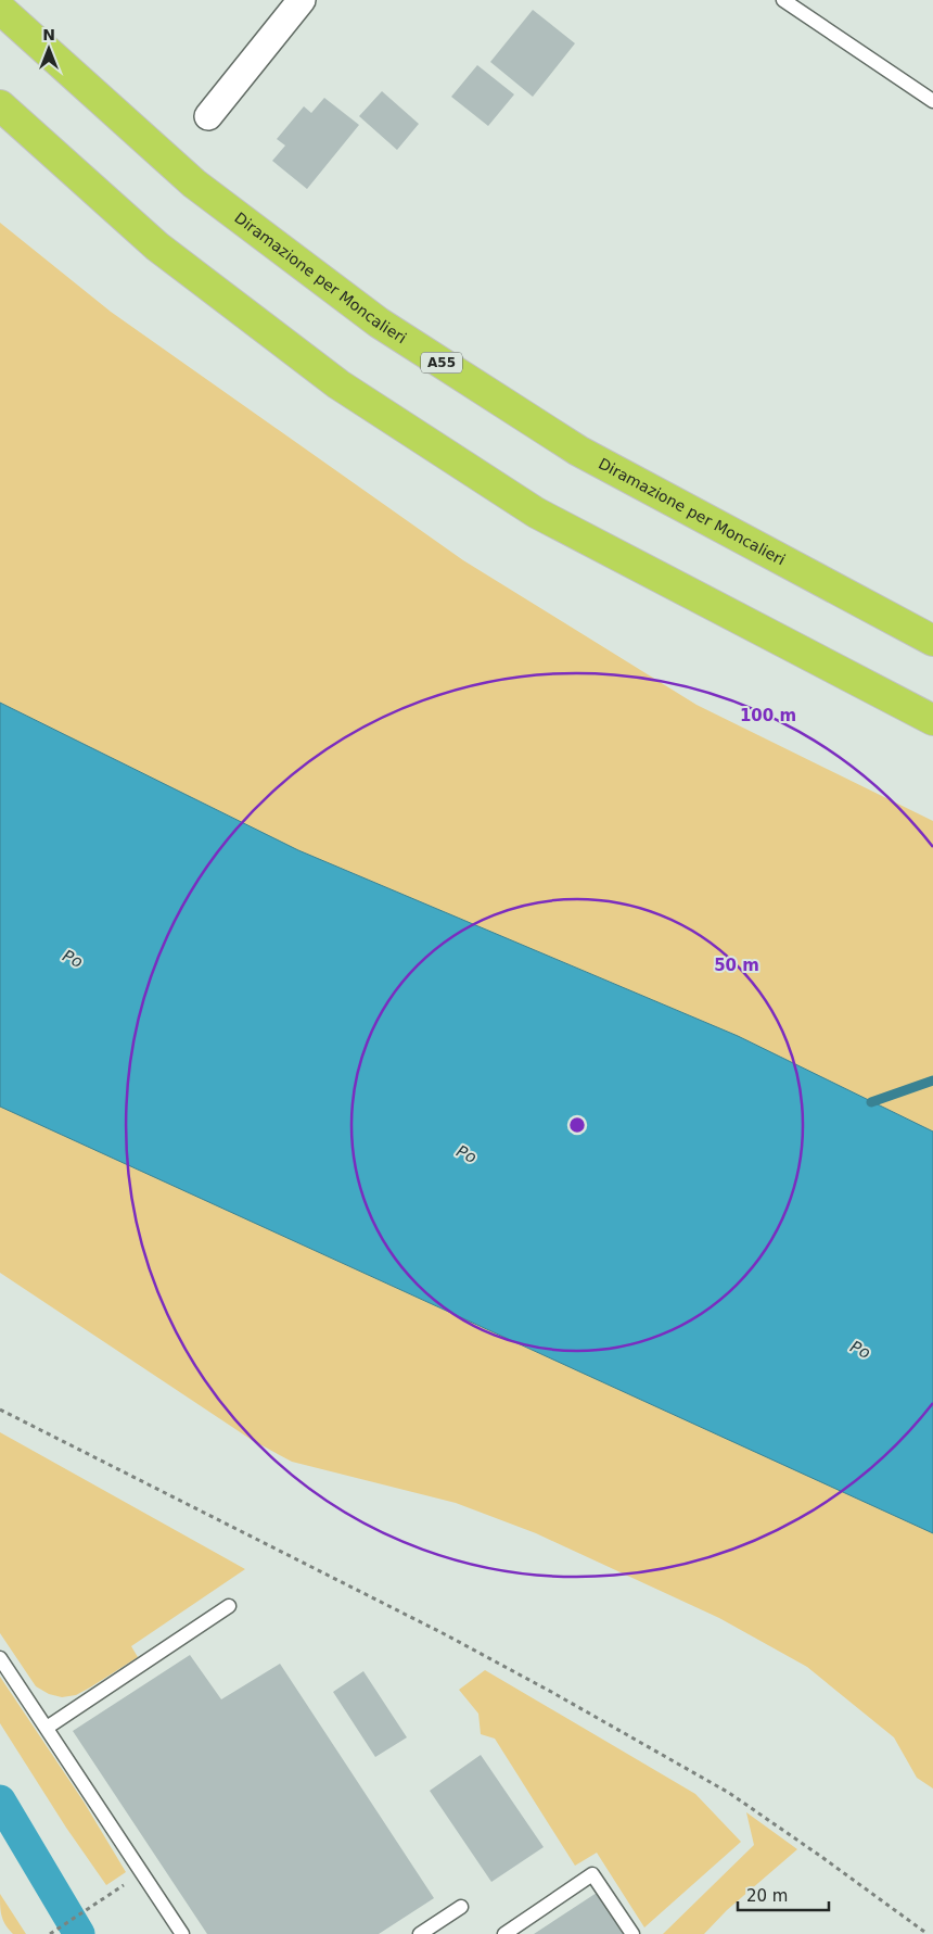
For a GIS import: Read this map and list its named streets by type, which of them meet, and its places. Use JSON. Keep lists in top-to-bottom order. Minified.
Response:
{"streets":{"highway":["Diramazione per Moncalieri","A55"]},"water":["Po"],"scale_bar":"20 m","north":"top","rings":["100 m","50 m"]}
